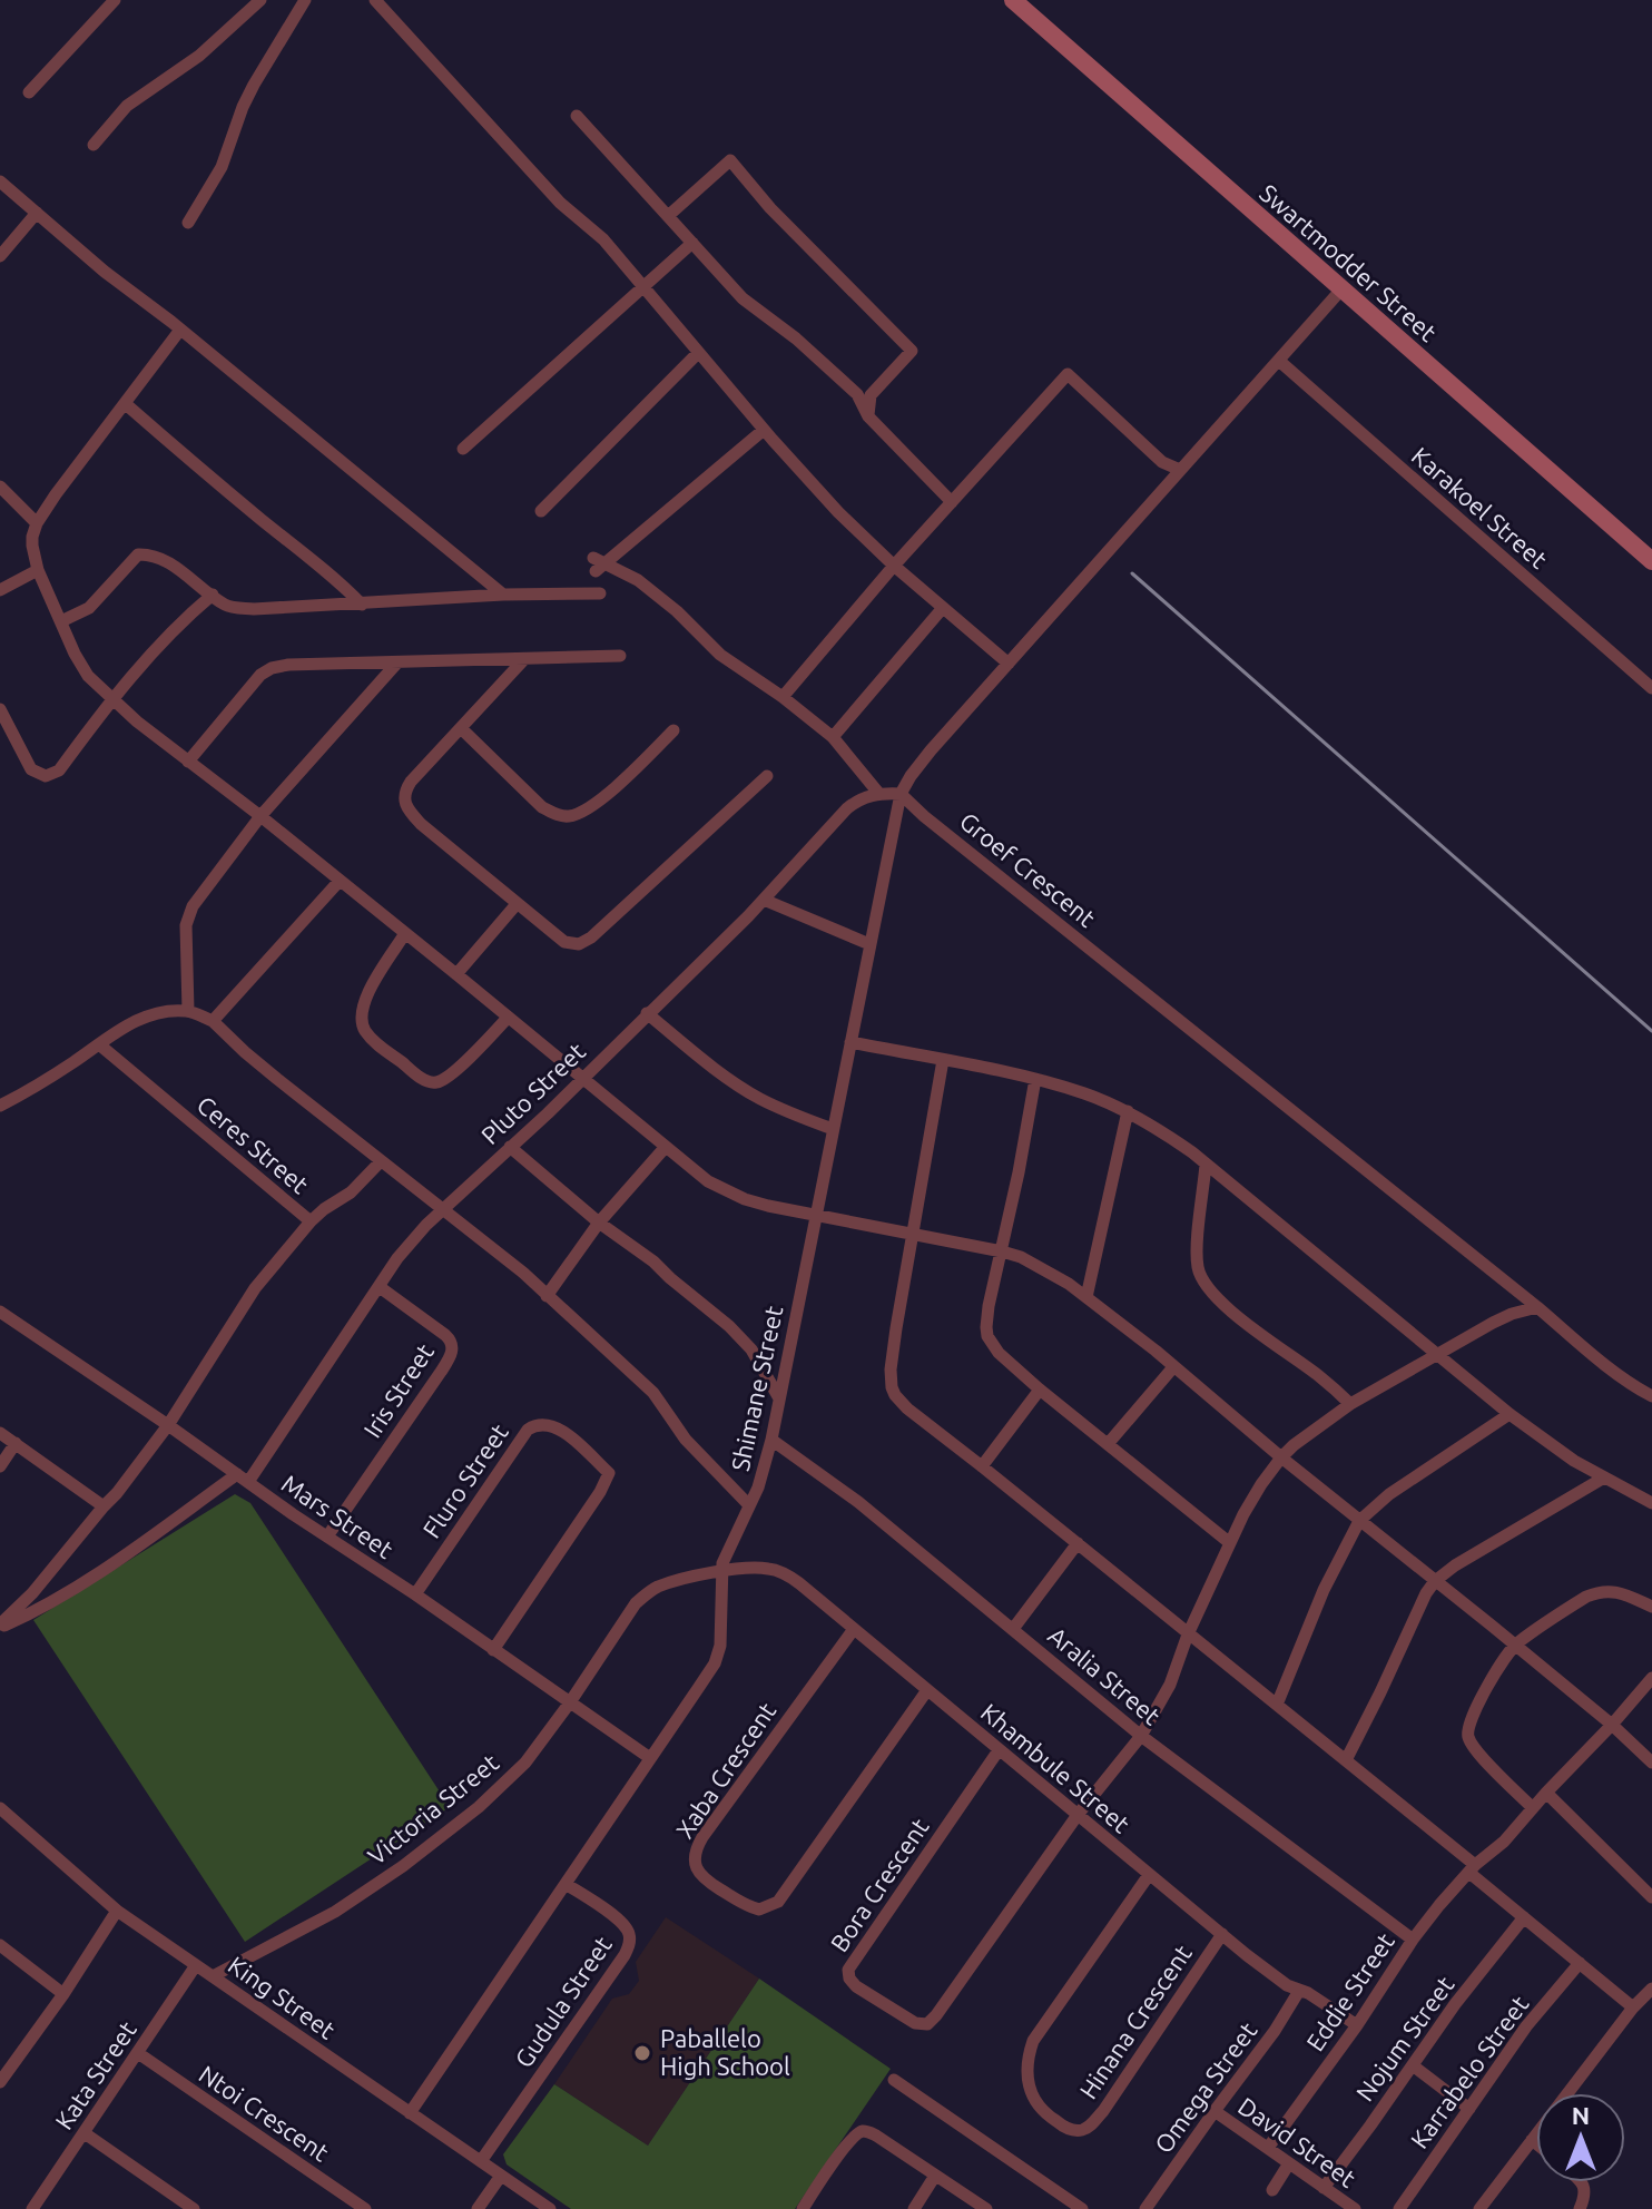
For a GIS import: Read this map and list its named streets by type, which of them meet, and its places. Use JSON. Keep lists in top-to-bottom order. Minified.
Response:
{"streets":{"main road":["Swartmodder Street"],"street":["Karakoel Street","Groef Crescent","Pluto Street","Ceres Street","Shimane Street","Iris Street","Fluro Street","Mars Street","Aralia Street","Khambule Street","Xaba Crescent","Victoria Street","Bora Crescent","Eddie Street","King Street","Gudula Street","Hinana Crescent","Nojum Street","Karrabelo Street","Kata Street","Omega Street","Ntoi Crescent","David Street"]},"crossings":[["Groef Crescent","Shimane Street"],["Pluto Street","Iris Street"],["Pluto Street","Mars Street"],["Ceres Street","Mars Street"],["Shimane Street","Mars Street"],["Shimane Street","Aralia Street"],["Shimane Street","Khambule Street"],["Shimane Street","Victoria Street"],["Shimane Street","King Street"],["Shimane Street","Gudula Street"],["Iris Street","Mars Street"],["Fluro Street","Mars Street"],["Mars Street","Victoria Street"],["Aralia Street","Eddie Street"],["Khambule Street","Xaba Crescent"],["Khambule Street","Victoria Street"],["Khambule Street","Bora Crescent"],["Khambule Street","Eddie Street"],["Khambule Street","Hinana Crescent"],["Khambule Street","Omega Street"],["Victoria Street","King Street"],["Eddie Street","David Street"],["King Street","Gudula Street"],["King Street","Kata Street"],["Nojum Street","David Street"],["Kata Street","Ntoi Crescent"],["Omega Street","David Street"]],"places":["Paballelo High School"],"north":"top"}
